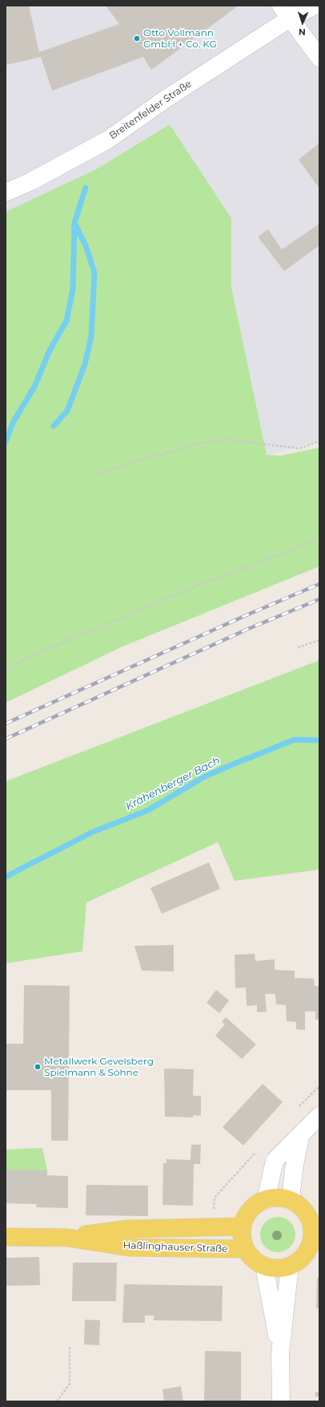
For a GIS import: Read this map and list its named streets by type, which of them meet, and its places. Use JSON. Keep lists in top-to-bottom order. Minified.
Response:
{"streets":{"main road":["Haßlinghauser Straße"],"street":["Breitenfelder Straße"]},"water":["Krähenberger Bach"],"places":["Otto Vollmann GmbH + Co. KG","Metallwerk Gevelsberg Spielmann & Söhne"],"north":"bottom"}
